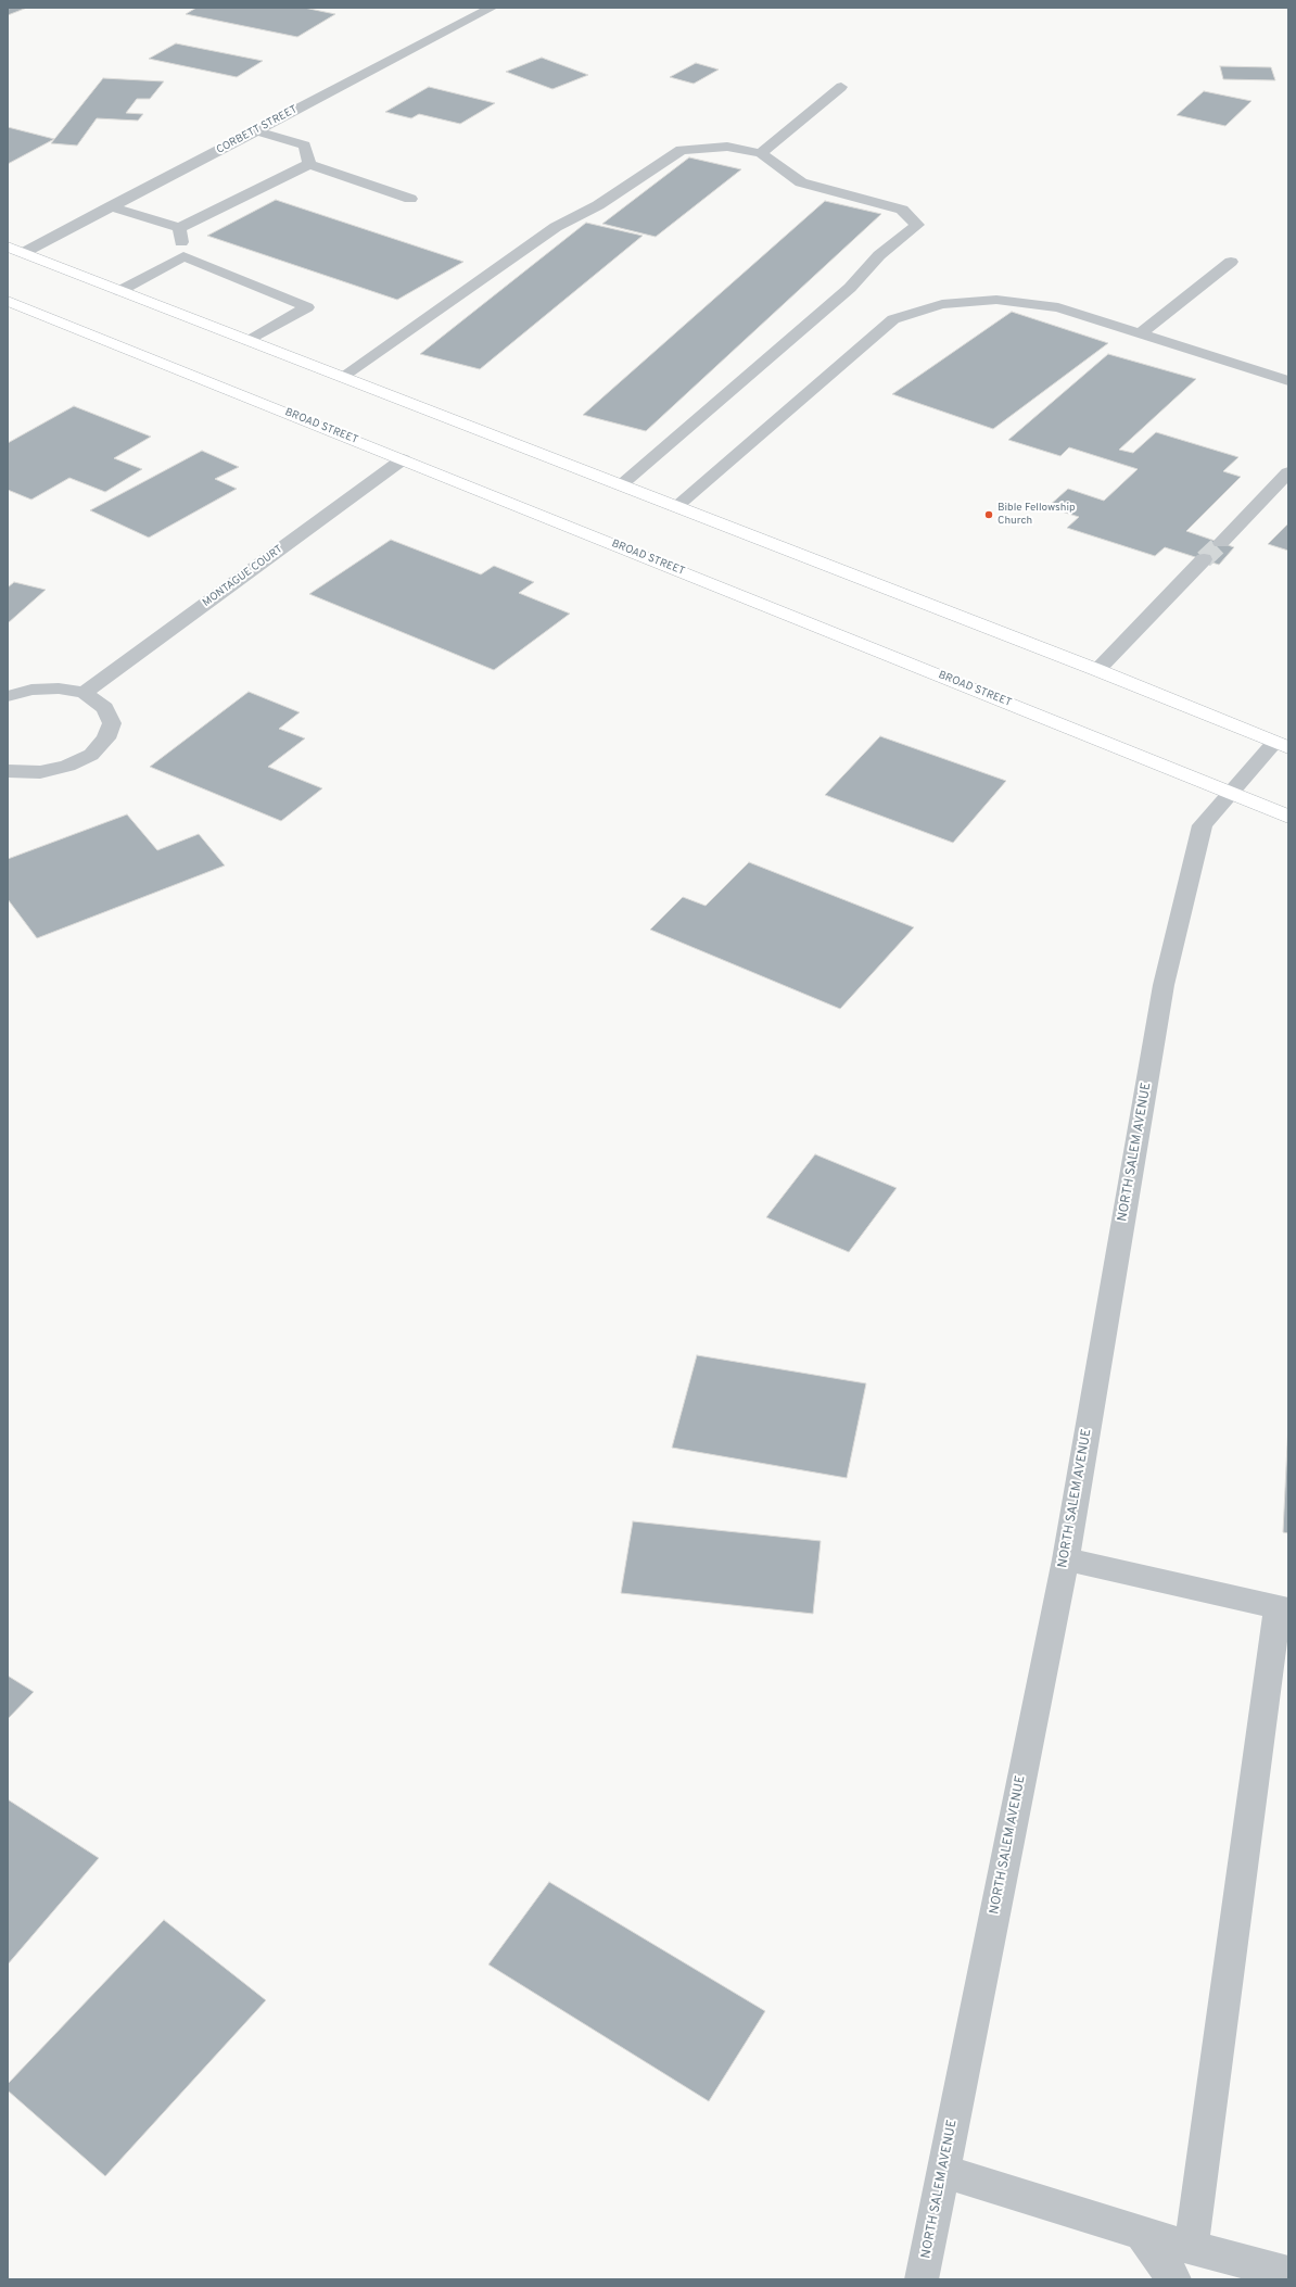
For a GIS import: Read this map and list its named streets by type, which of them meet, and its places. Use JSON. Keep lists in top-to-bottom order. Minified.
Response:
{"streets":{"main road":["BROAD STREET"],"street":["CORBETT STREET","MONTAGUE COURT","NORTH SALEM AVENUE"]},"crossings":[["BROAD STREET","MONTAGUE COURT"],["BROAD STREET","NORTH SALEM AVENUE"]],"places":["Bible Fellowship Church"]}
